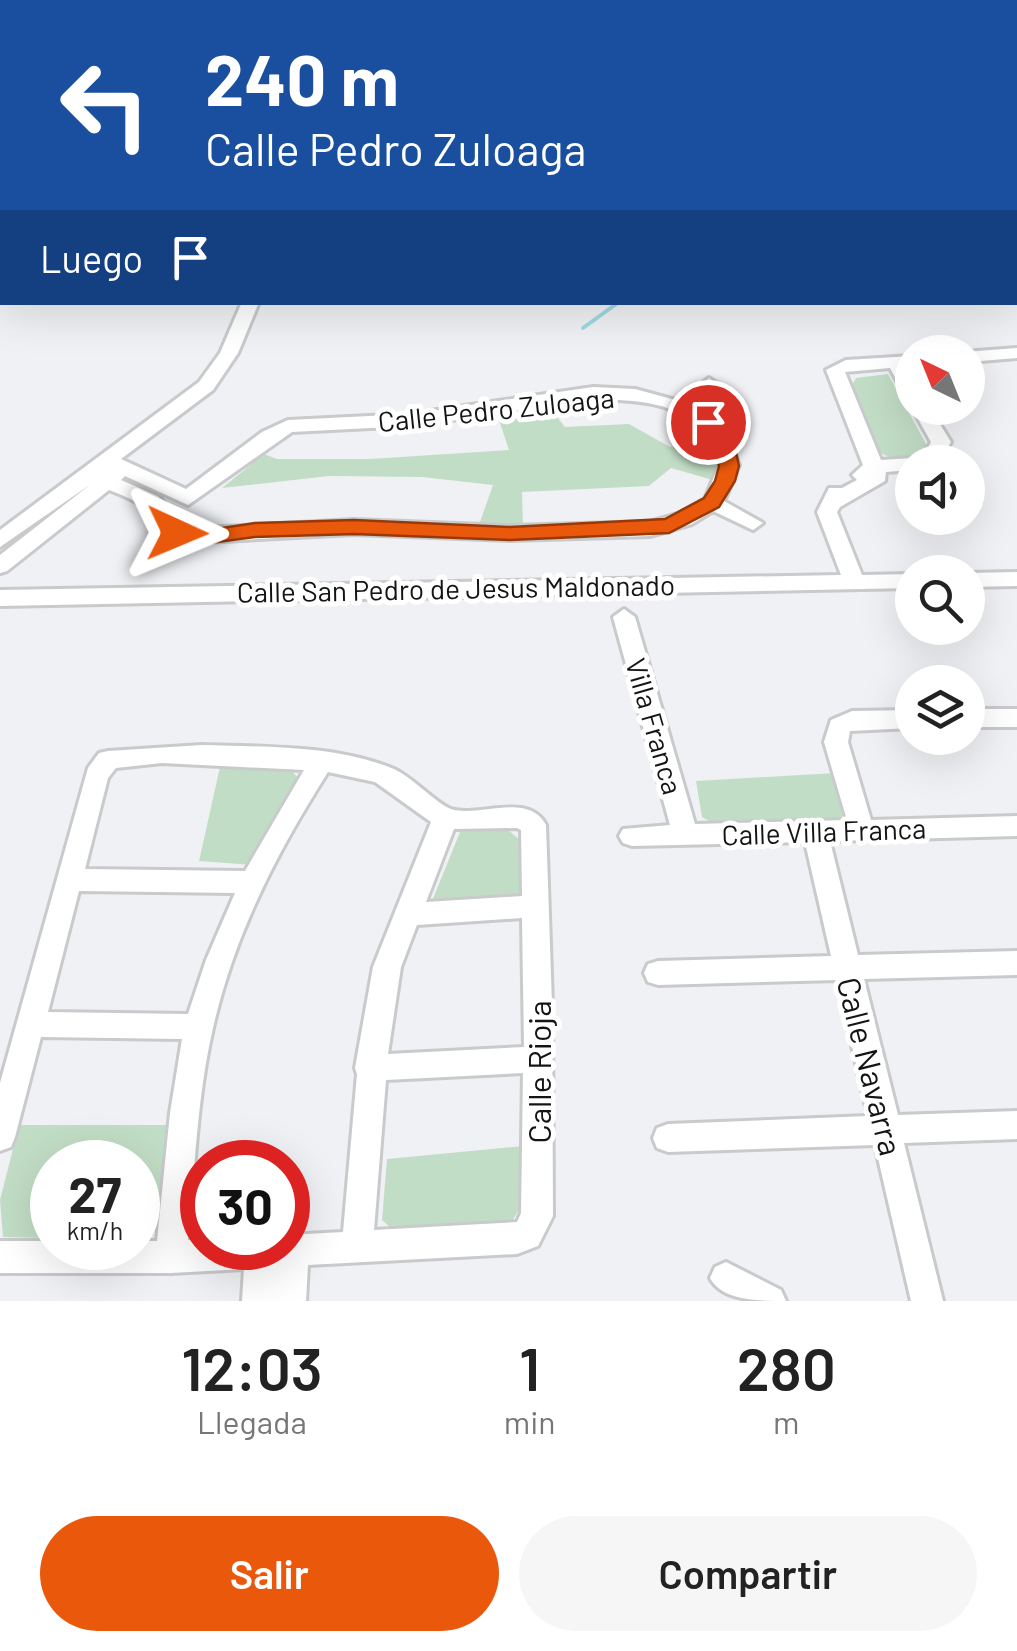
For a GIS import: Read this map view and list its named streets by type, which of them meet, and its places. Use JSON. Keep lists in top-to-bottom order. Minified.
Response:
{"streets":{"street":["Calle Pedro Zuloaga","Calle San Pedro de Jesus Maldonado","Villa Franca","Calle Villa Franca","Calle Navarra","Calle Rioja"]},"crossings":[["Villa Franca","Calle Villa Franca"],["Calle Villa Franca","Calle Navarra"]],"north":"top left","page":{"turn":["240 m","Calle Pedro Zuloaga"],"then":"Luego","speed":"27 km/h","limit":"30","eta":["12:03","Llegada","1","min","280","m"],"buttons":["Salir","Compartir"]}}
